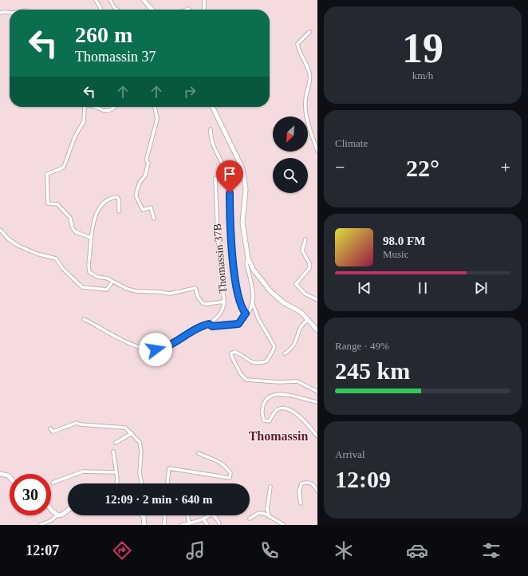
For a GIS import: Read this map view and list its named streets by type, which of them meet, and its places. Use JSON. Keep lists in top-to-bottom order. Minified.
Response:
{"streets":{"street":["Thomassin 37B"]},"districts":["Thomassin"],"north":"bottom left","page":{"tile":[["19","km/h"],"Climate",["Range · 49%","245 km"],["Arrival","12:09"]],"turn":["260 m","Thomassin 37"],"heat":["−","22°","+"],"song":["98.0 FM","Music"],"limit":"30","trip":"12:09 · 2 min · 640 m","tabs":"12:07"}}
